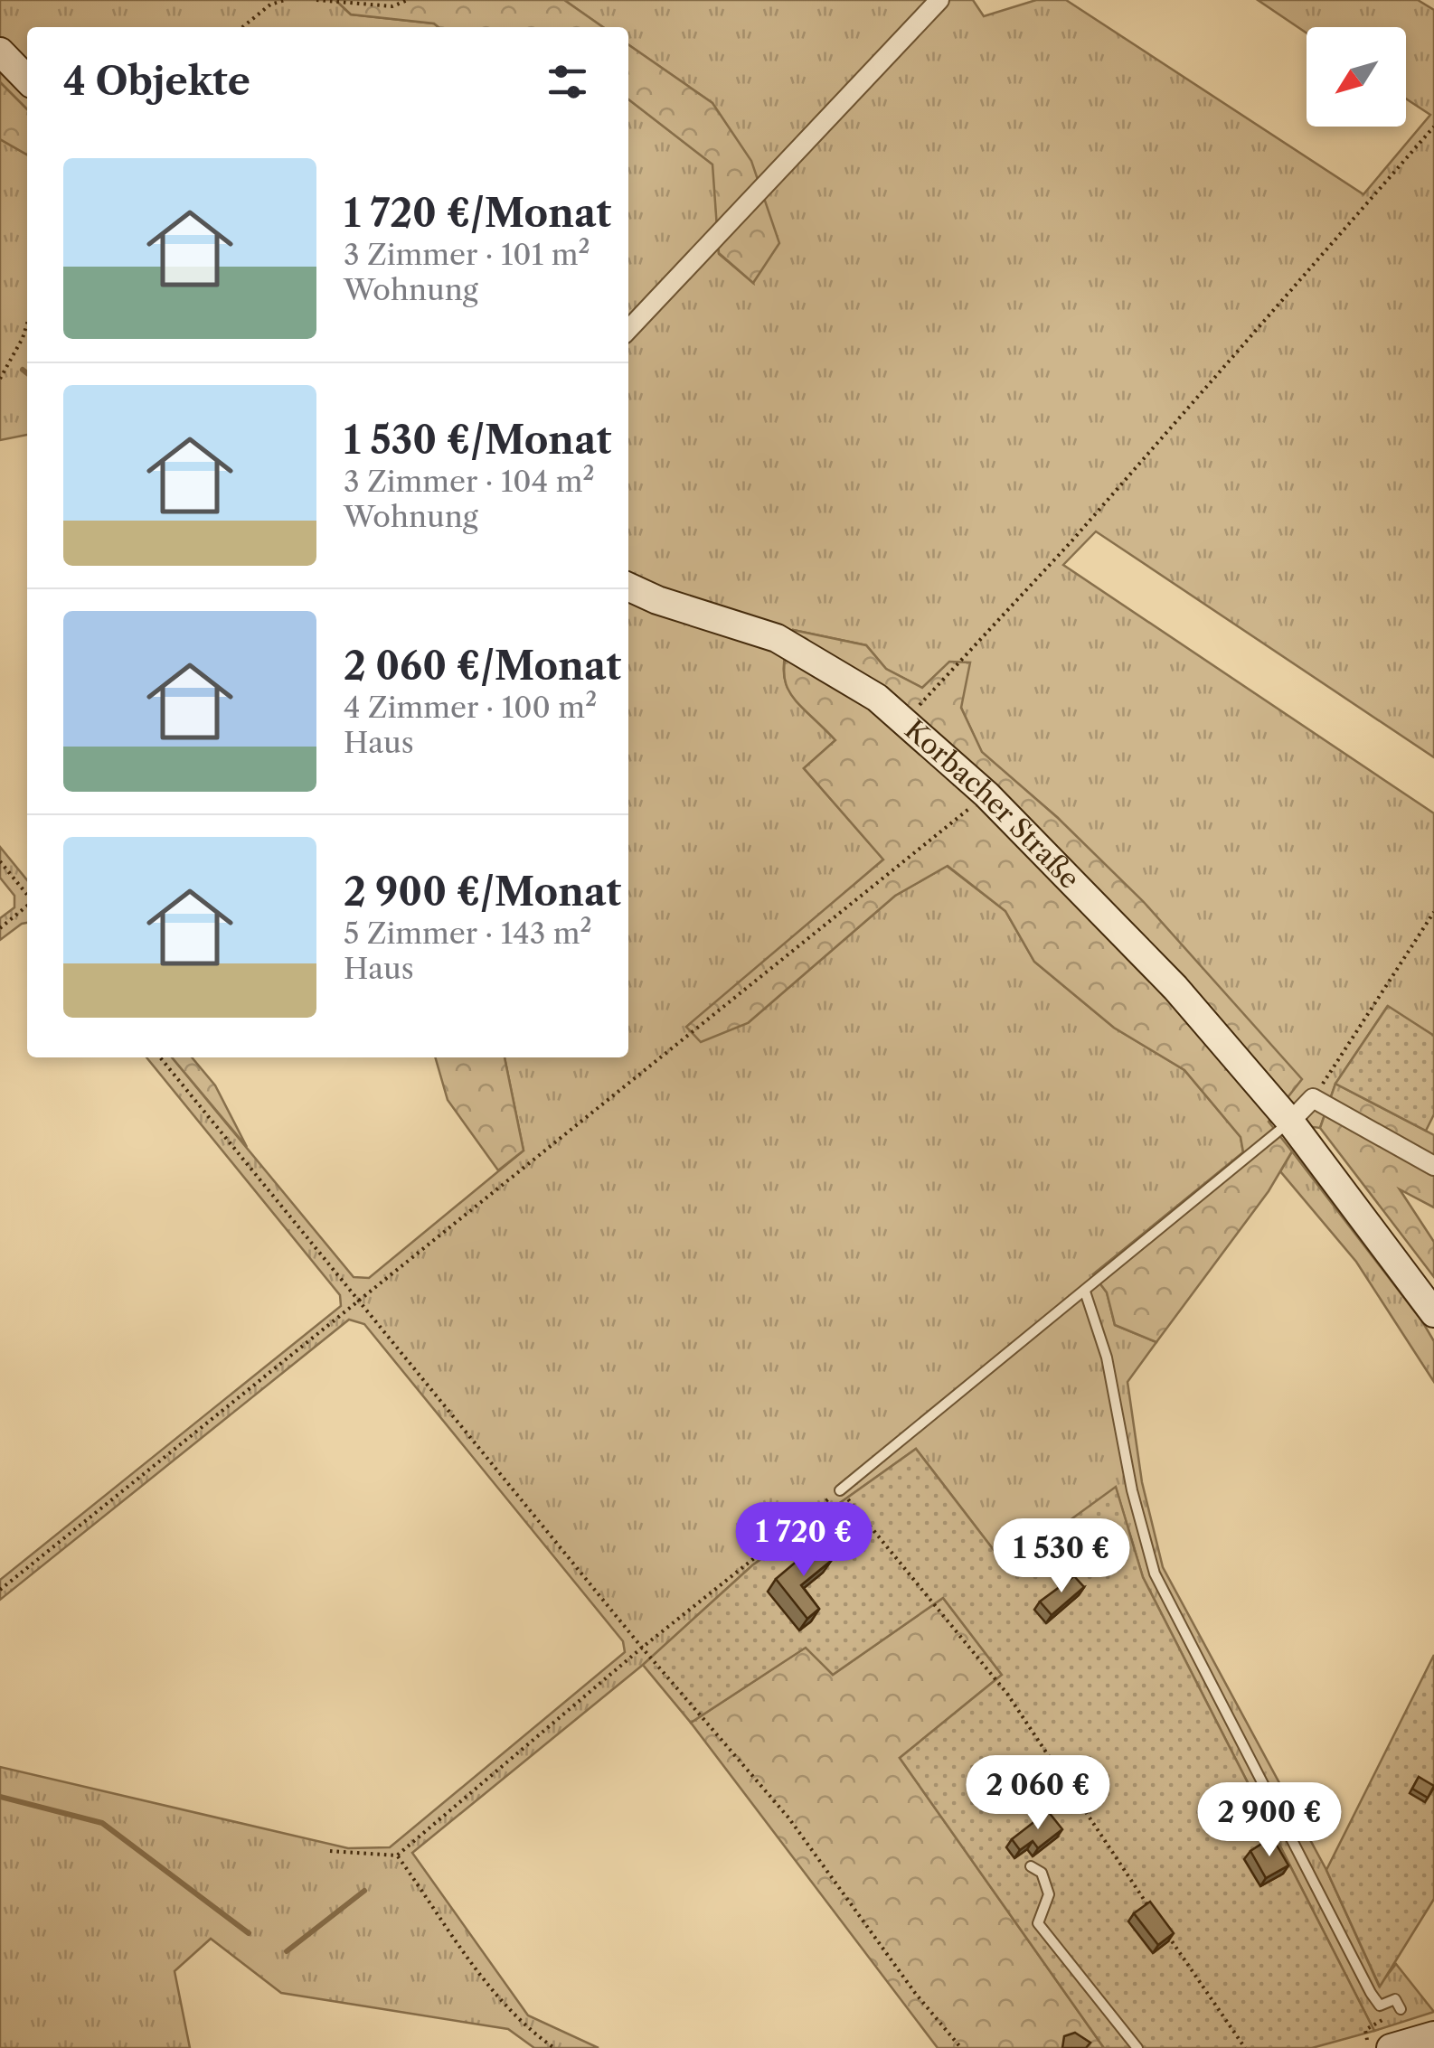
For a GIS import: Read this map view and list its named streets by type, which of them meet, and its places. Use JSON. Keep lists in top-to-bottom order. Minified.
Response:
{"streets":{"street":["Korbacher Straße"]},"north":"bottom left","page":{"heading":"4 Objekte","list":[{"name":"1 720 €/Monat","note":"3 Zimmer · 101 m² · Wohnung"},{"name":"1 530 €/Monat","note":"3 Zimmer · 104 m² · Wohnung"},{"name":"2 060 €/Monat","note":"4 Zimmer · 100 m² · Haus"},{"name":"2 900 €/Monat","note":"5 Zimmer · 143 m² · Haus"}],"price":["1 720 €","1 530 €","2 060 €","2 900 €"]}}
